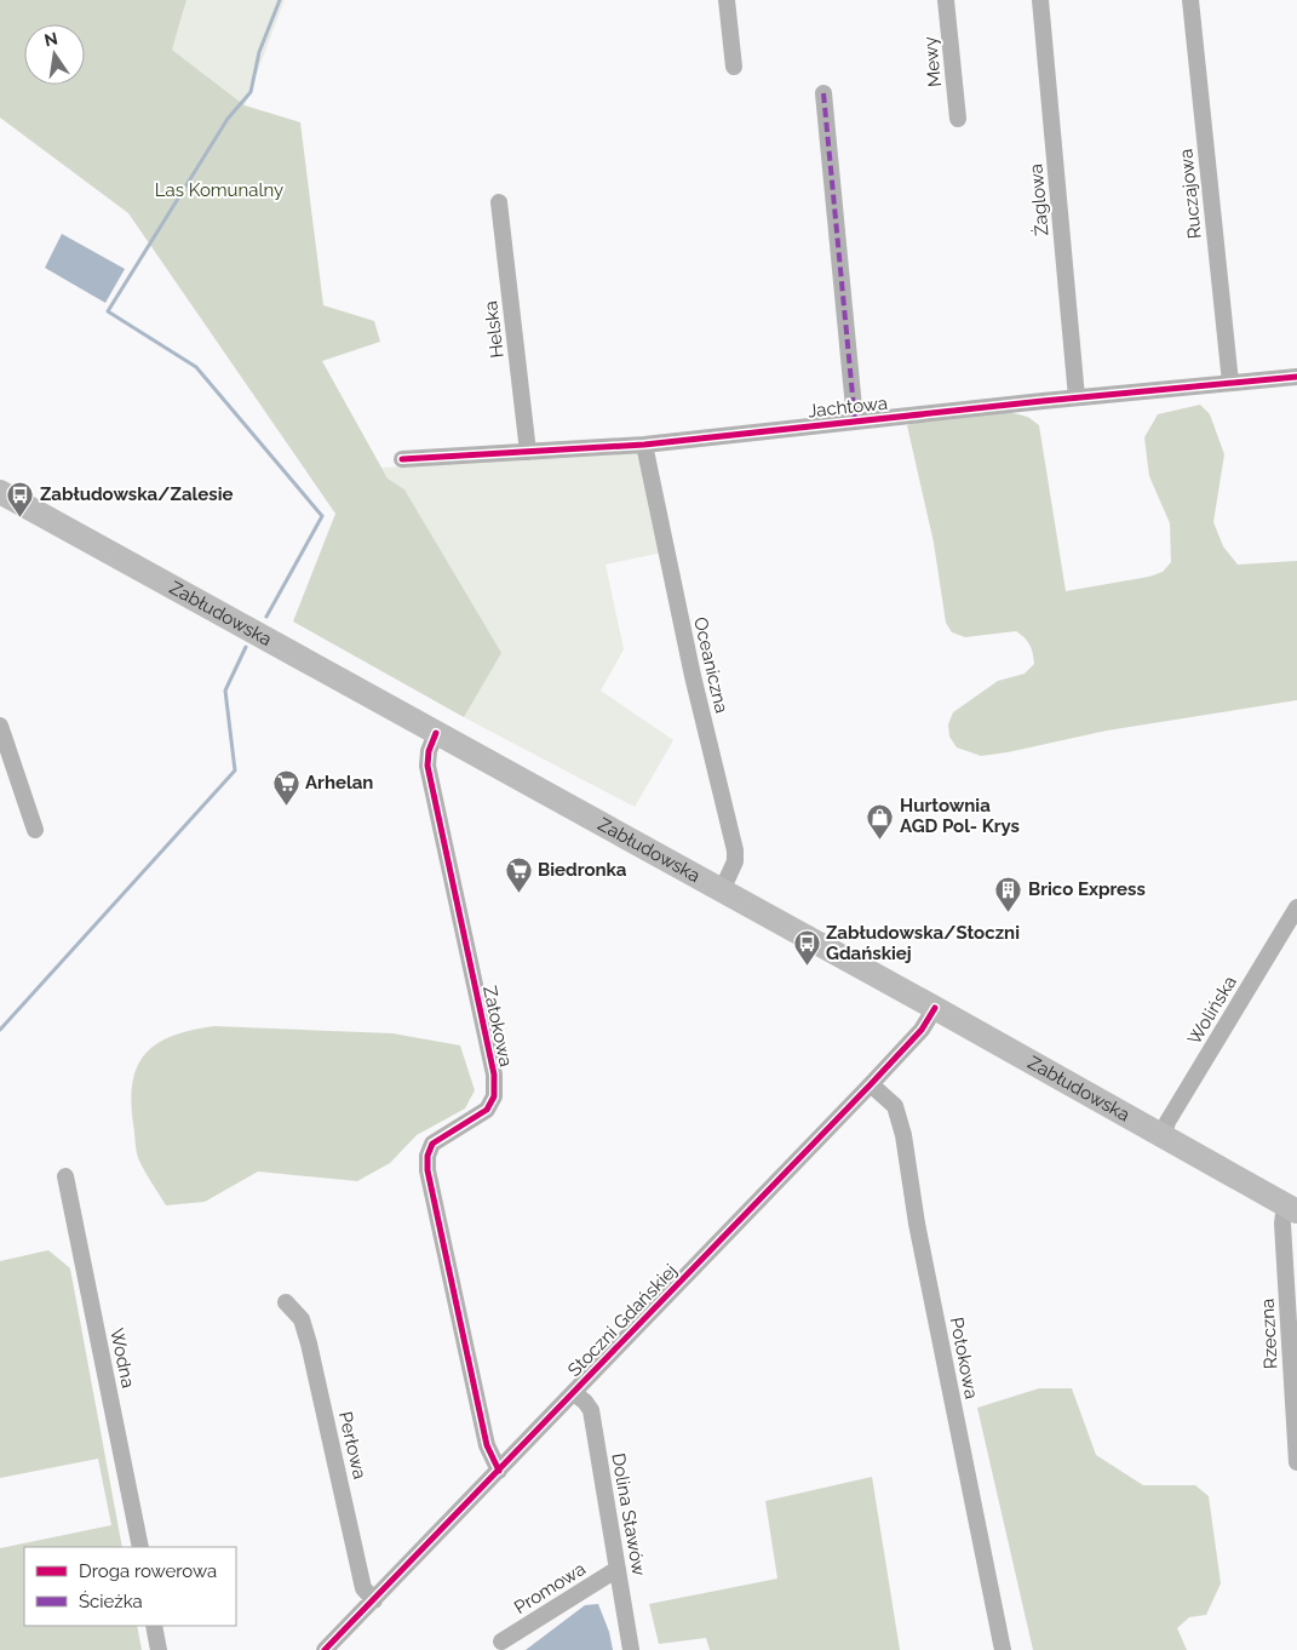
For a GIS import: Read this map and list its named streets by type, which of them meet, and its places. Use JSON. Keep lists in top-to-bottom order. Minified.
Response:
{"streets":{"highway":["Zabłudowska"],"street":["Mewy","Ruczajowa","Żaglowa","Helska","Jachtowa","Oceaniczna","Wolińska","Zatokowa","Stoczni Gdańskiej","Rzeczna","Wodna","Potokowa","Perłowa","Dolina Stawów","Promowa"]},"crossings":[["Ruczajowa","Jachtowa"],["Żaglowa","Jachtowa"],["Helska","Jachtowa"],["Jachtowa","Oceaniczna"],["Zabłudowska","Oceaniczna"],["Zabłudowska","Wolińska"],["Zabłudowska","Zatokowa"],["Zabłudowska","Stoczni Gdańskiej"],["Zabłudowska","Rzeczna"],["Zatokowa","Stoczni Gdańskiej"],["Stoczni Gdańskiej","Potokowa"],["Stoczni Gdańskiej","Perłowa"],["Stoczni Gdańskiej","Dolina Stawów"],["Dolina Stawów","Promowa"]],"parks":["Las Komunalny"],"places":{"bus stop":["Zabłudowska/Zalesie","Zabłudowska/Stoczni Gdańskiej"],"supermarket":["Arhelan","Biedronka"],"shop":["Hurtownia AGD Pol- Krys"],"building":["Brico Express"]},"legend":["Droga rowerowa","Ścieżka"],"north":"top"}
